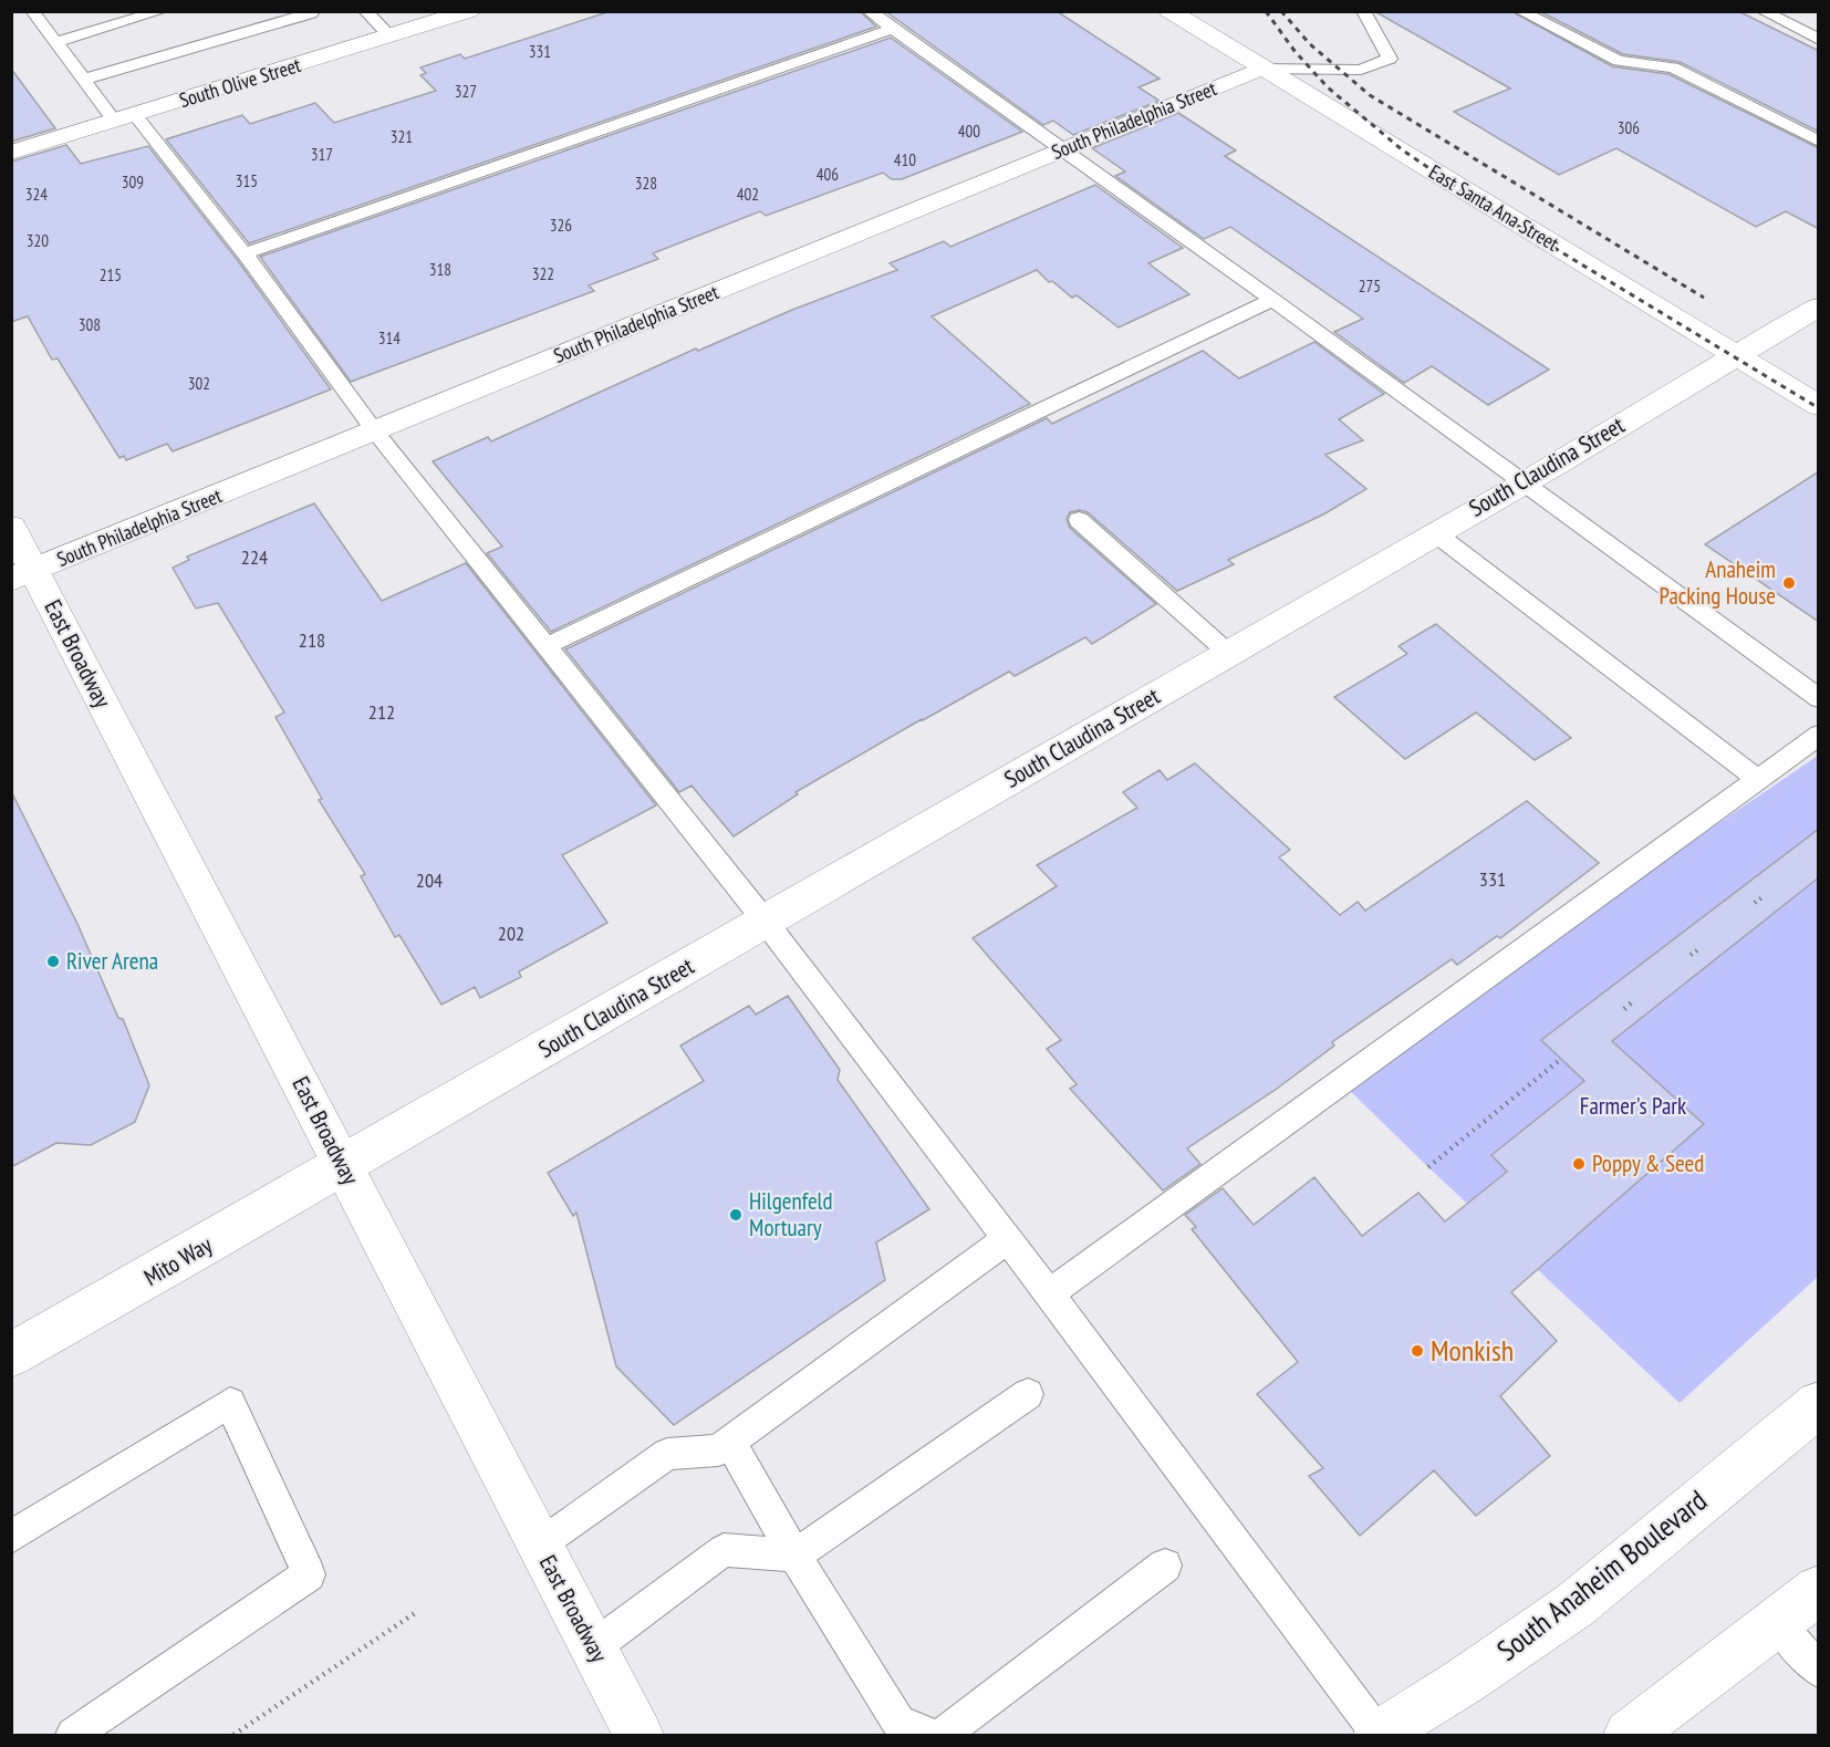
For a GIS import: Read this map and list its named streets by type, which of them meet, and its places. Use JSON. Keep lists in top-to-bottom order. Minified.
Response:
{"streets":{"street":["South Olive Street","South Philadelphia Street","East Santa Ana Street","South Claudina Street","East Broadway","Mito Way","South Anaheim Boulevard"]},"crossings":[["South Philadelphia Street","East Santa Ana Street"],["South Philadelphia Street","East Broadway"],["East Santa Ana Street","South Claudina Street"],["South Claudina Street","East Broadway"],["South Claudina Street","Mito Way"],["East Broadway","Mito Way"]],"parks":["Farmer's Park"],"places":["Anaheim Packing House","River Arena","Poppy & Seed","Hilgenfeld Mortuary","Monkish"],"house_numbers":["331","327","306","400","321","317","410","406","315","309","328","324","402","326","320","318","322","215","275","308","314","302","224","218","212","331","204","202"]}
